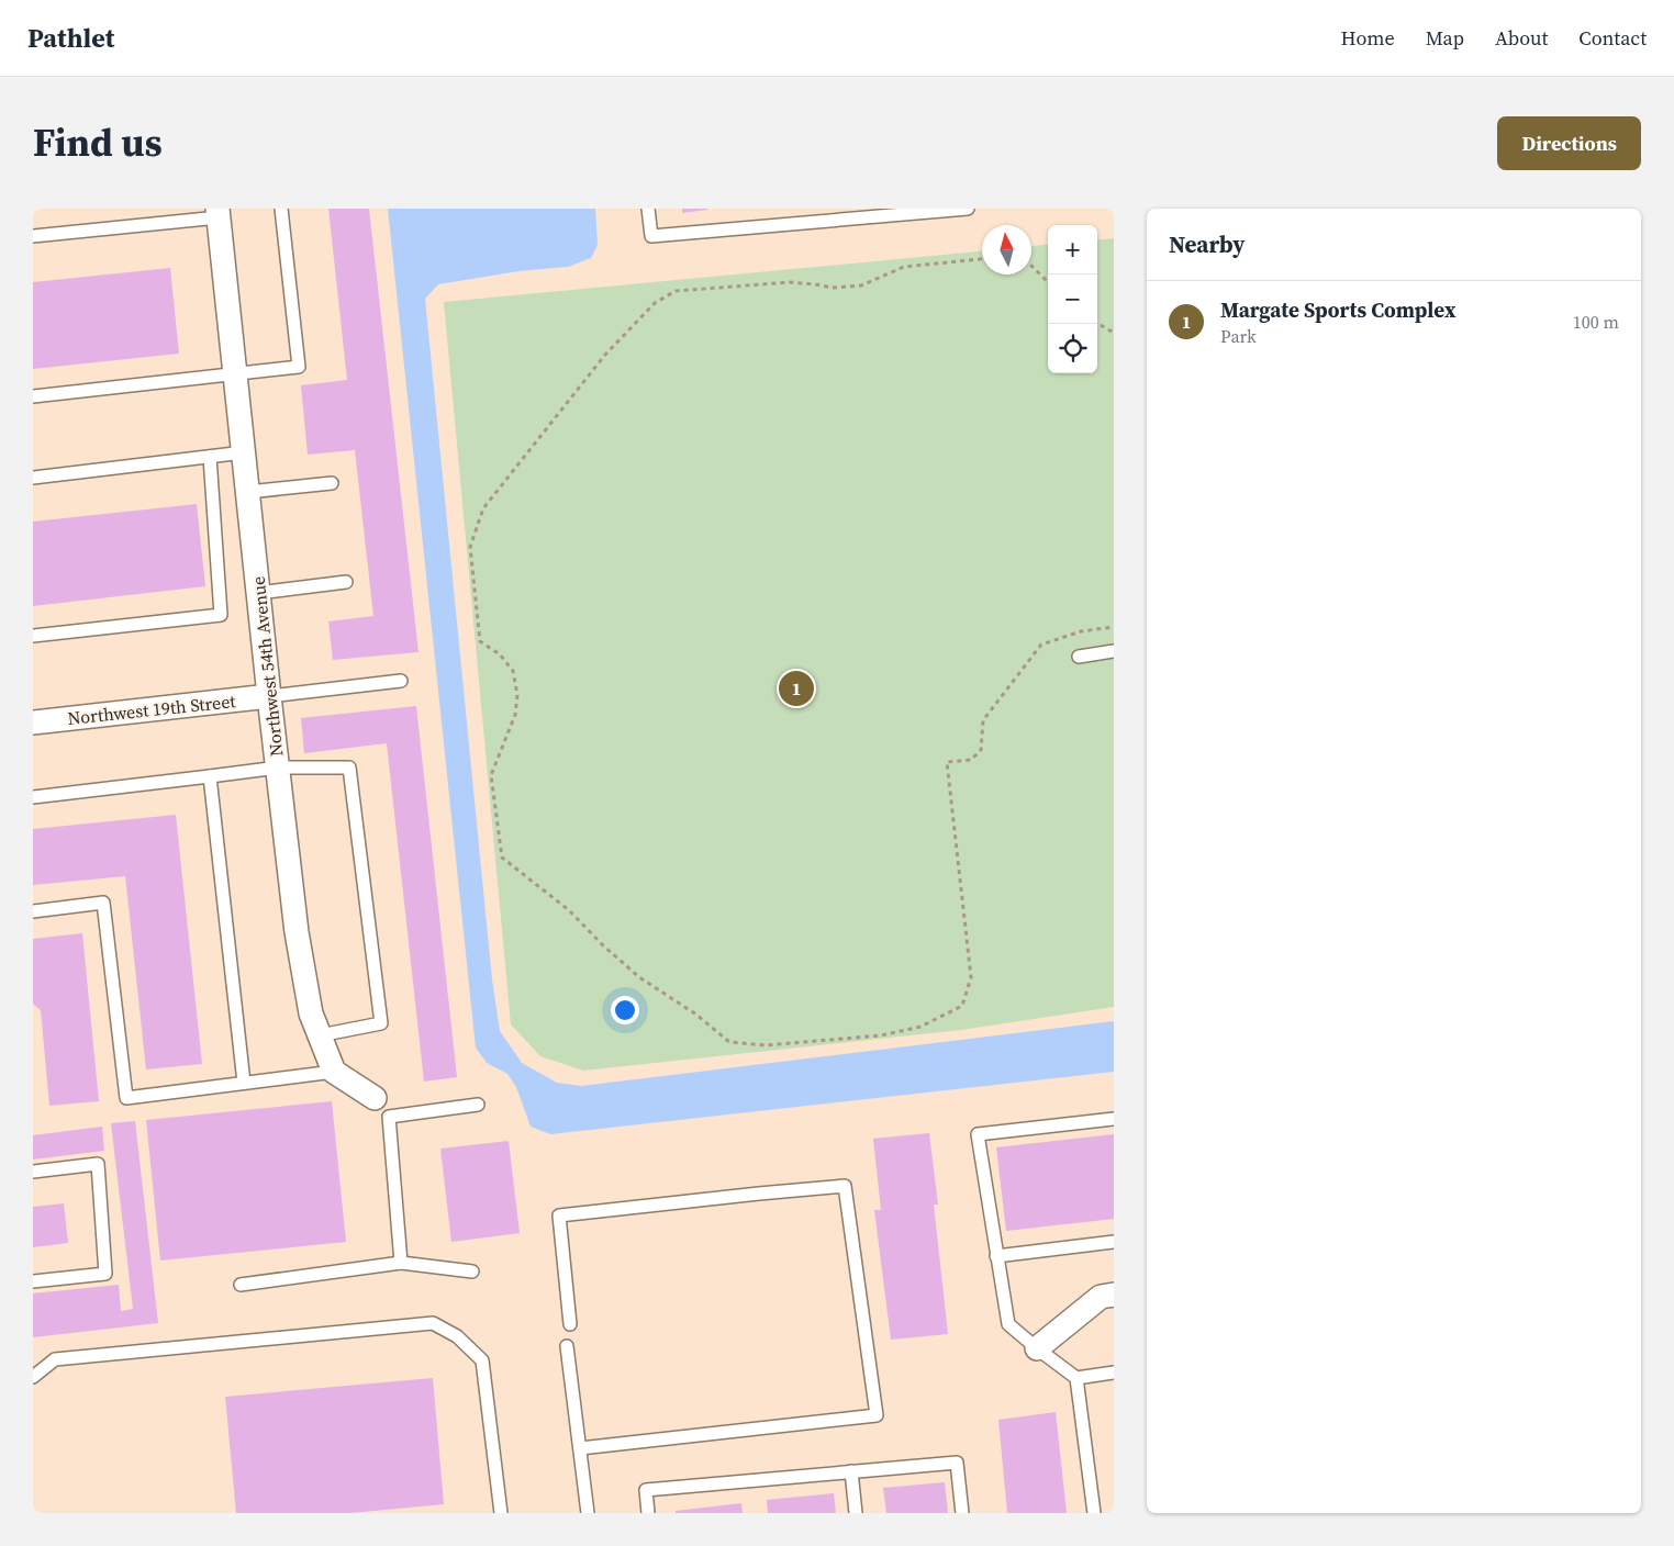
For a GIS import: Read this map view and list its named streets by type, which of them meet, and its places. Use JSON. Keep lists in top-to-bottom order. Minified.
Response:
{"streets":{"street":["Northwest 54th Avenue","Northwest 19th Street"]},"crossings":[["Northwest 54th Avenue","Northwest 19th Street"]],"north":"top","page":{"header":"Pathlet","nav":["Home","Map","About","Contact"],"title":"Find us","buttons":"Directions","heading":"Nearby","map_buttons":["+","−"],"list":[{"mark":"1","name":"Margate Sports Complex","note":"Park","value":"100 m"}],"pins":"1"}}
